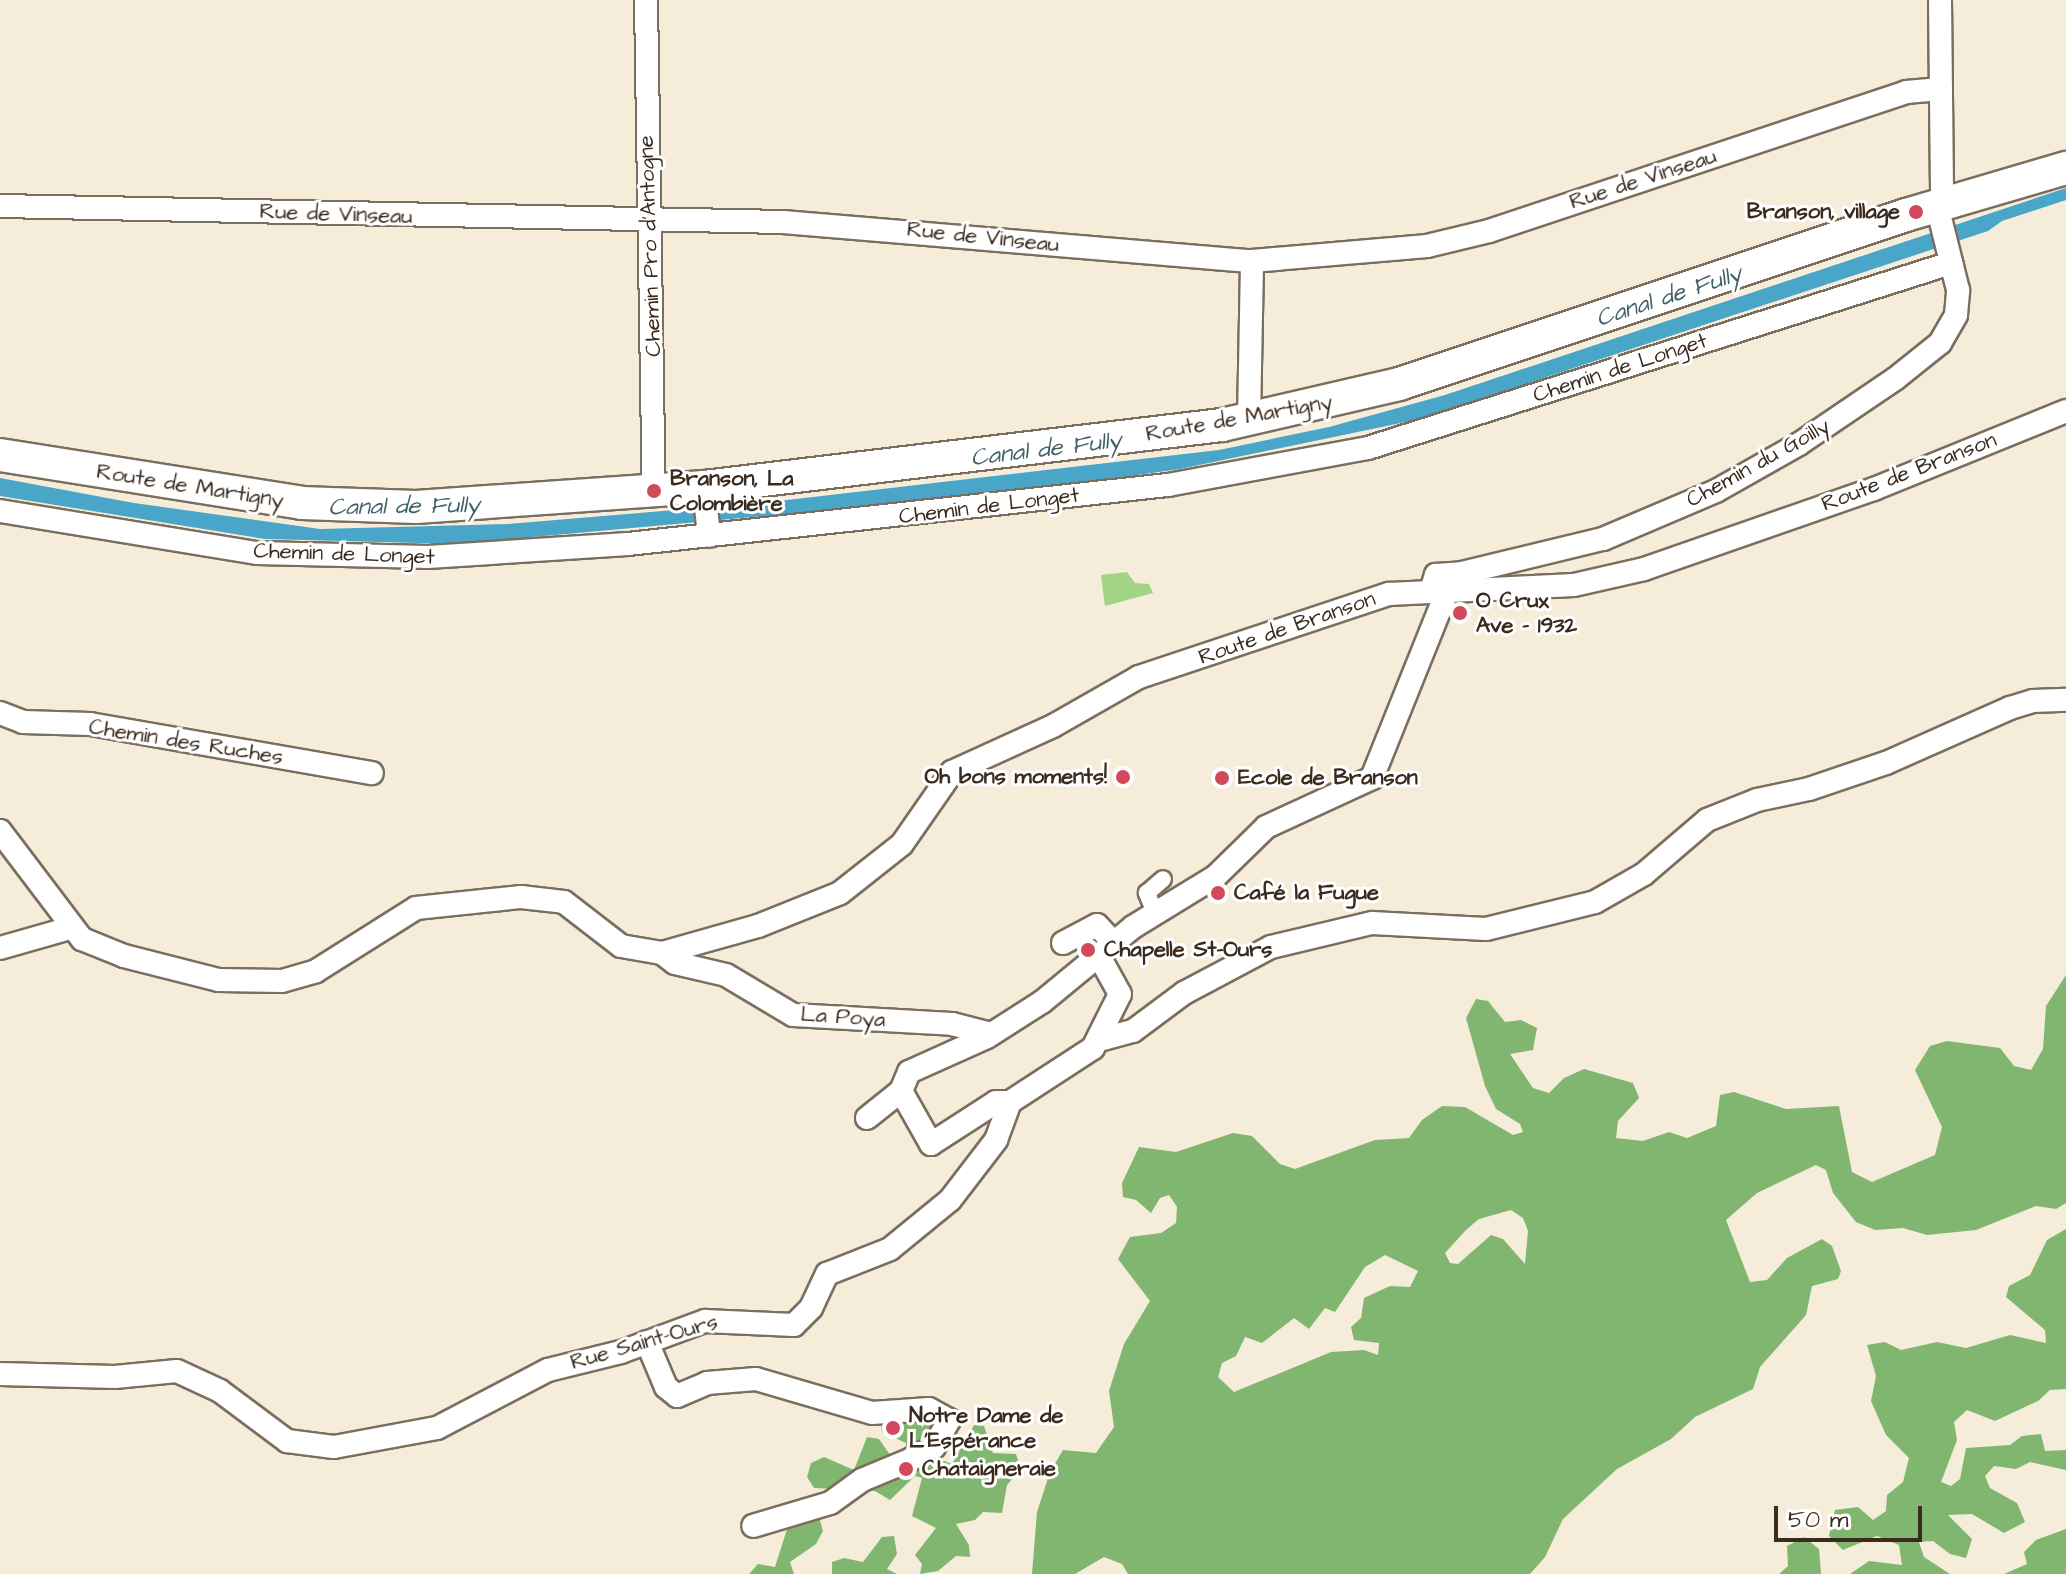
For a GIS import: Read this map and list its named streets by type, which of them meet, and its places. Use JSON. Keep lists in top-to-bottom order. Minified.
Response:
{"streets":{"main road":["Route de Martigny"],"street":["Rue de Vinseau","Chemin Pro d'Antogne","Chemin de Longet","Chemin du Goilly","Route de Branson","Chemin des Ruches","La Poya","Rue Saint-Ours"]},"crossings":[["Rue de Vinseau","Chemin Pro d'Antogne"],["Rue de Vinseau","Chemin du Goilly"],["Chemin Pro d'Antogne","Route de Martigny"],["Chemin de Longet","Chemin du Goilly"],["Route de Martigny","Chemin du Goilly"],["Chemin du Goilly","Route de Branson"],["Route de Branson","La Poya"]],"water":["Canal de Fully"],"places":["Branson, village","Branson, La Colombière","O Crux Ave - 1932","Oh bons moments!","Ecole de Branson","Café la Fugue","Chapelle St-Ours","Notre Dame de L'Espérance","Chataigneraie"],"scale_bar":"50 m"}
